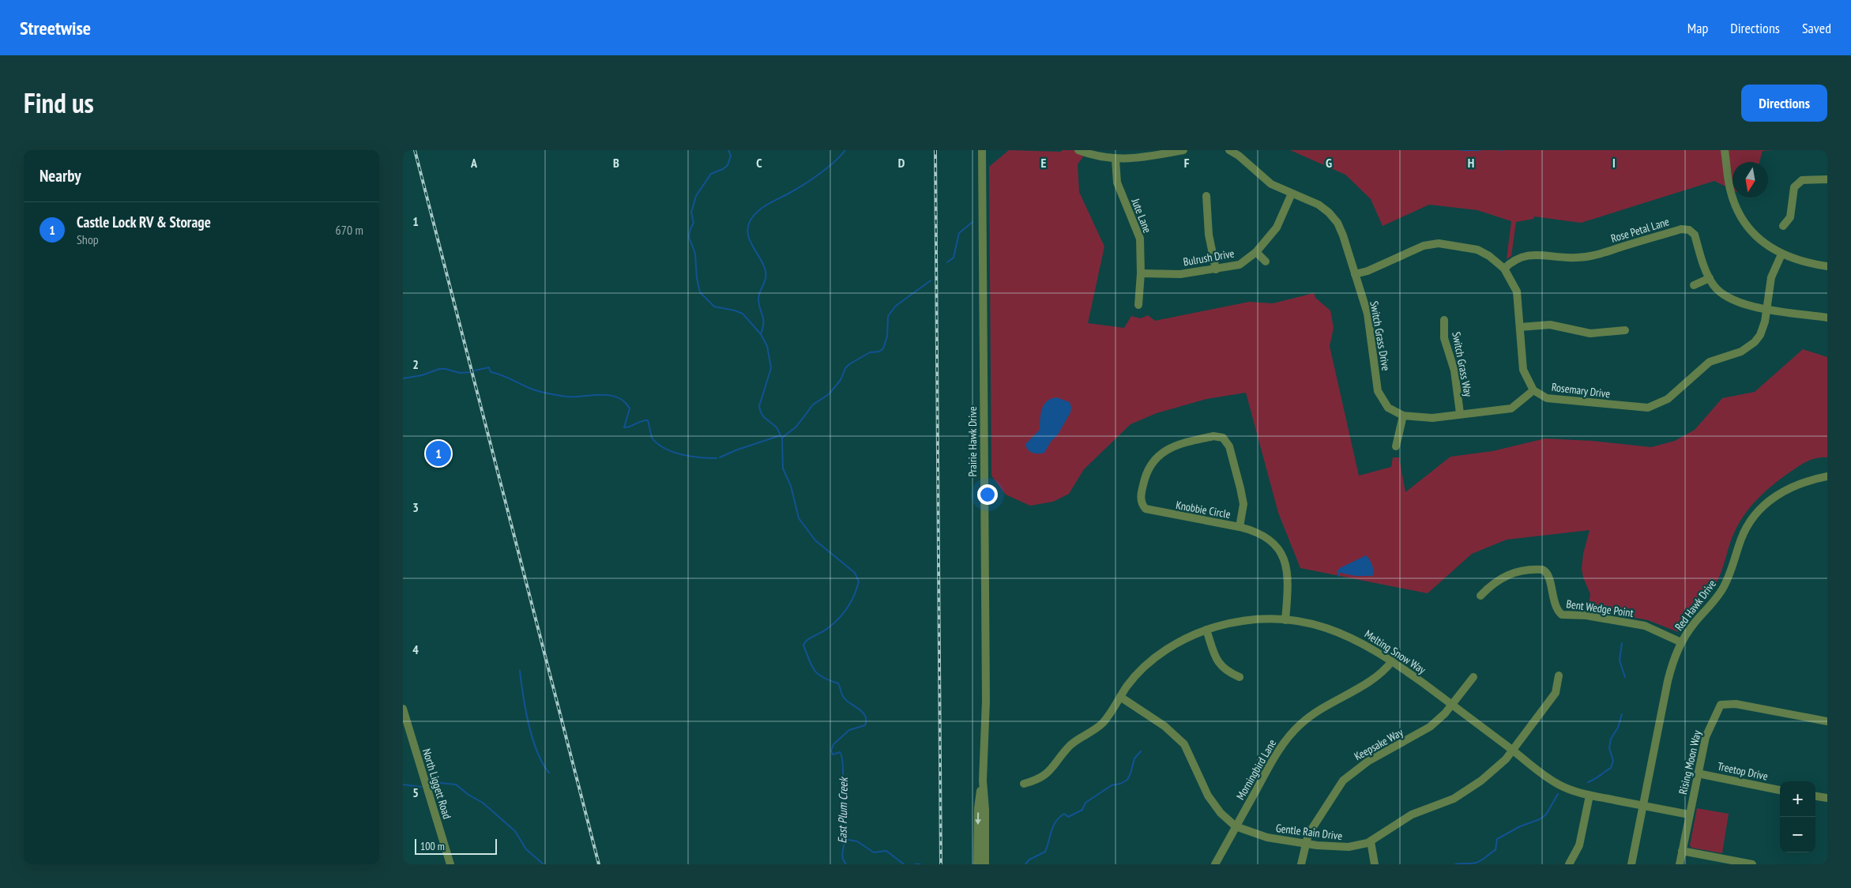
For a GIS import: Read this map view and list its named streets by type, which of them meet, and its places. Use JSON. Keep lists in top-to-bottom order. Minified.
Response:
{"streets":{"street":["Jute Lane","Rose Petal Lane","Bulrush Drive","Switch Grass Drive","Switch Grass Way","Rosemary Drive","Prairie Hawk Drive","Knobbie Circle","Red Hawk Drive","Bent Wedge Point","Melting Snow Way","Keepsake Way","Rising Moon Way","Morningbird Lane","Treetop Drive","North Liggett Road","Gentle Rain Drive"]},"crossings":[["Jute Lane","Bulrush Drive"],["Rose Petal Lane","Rosemary Drive"],["Bulrush Drive","Switch Grass Drive"],["Switch Grass Drive","Switch Grass Way"],["Switch Grass Drive","Rosemary Drive"],["Red Hawk Drive","Bent Wedge Point"],["Red Hawk Drive","Melting Snow Way"],["Melting Snow Way","Keepsake Way"],["Melting Snow Way","Rising Moon Way"],["Melting Snow Way","Morningbird Lane"],["Melting Snow Way","Gentle Rain Drive"],["Keepsake Way","Gentle Rain Drive"],["Rising Moon Way","Treetop Drive"],["Morningbird Lane","Gentle Rain Drive"]],"water":["East Plum Creek"],"scale_bar":"100 m","north":"bottom","page":{"header":"Streetwise","nav":["Map","Directions","Saved"],"title":"Find us","buttons":"Directions","heading":"Nearby","list":[{"mark":"1","name":"Castle Lock RV & Storage","note":"Shop","value":"670 m"}],"pins":"1","map_buttons":["+","−"],"scale":"100 m"},"grid":{"columns":["A","B","C","D","E","F","G","H","I"],"rows":["1","2","3","4","5"]}}
